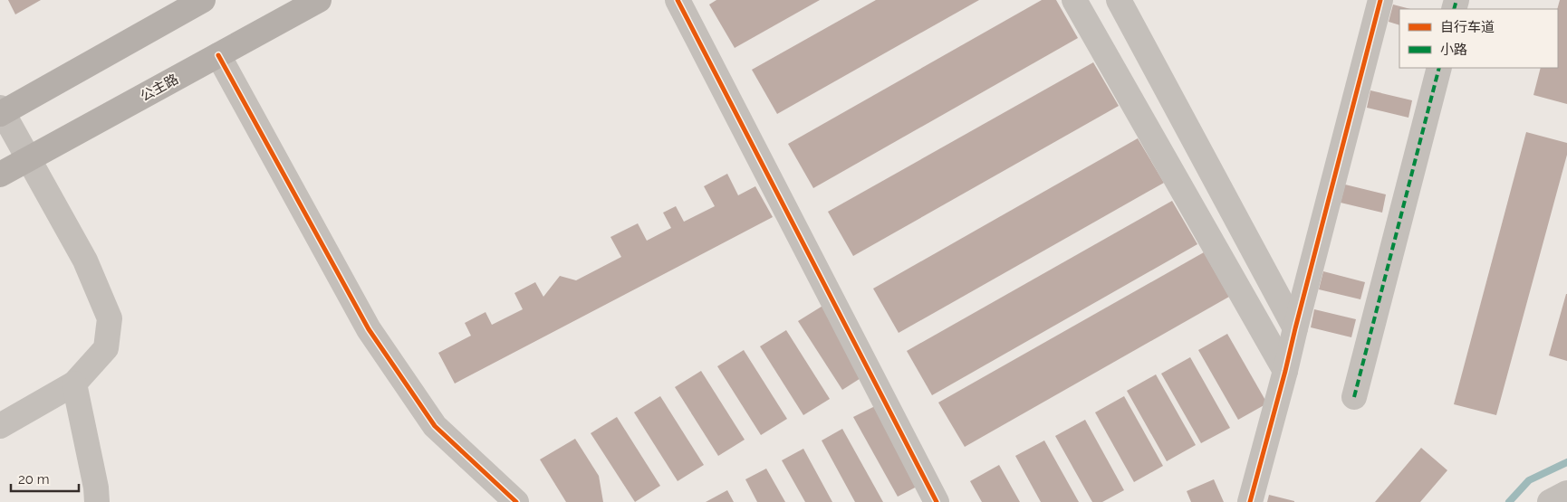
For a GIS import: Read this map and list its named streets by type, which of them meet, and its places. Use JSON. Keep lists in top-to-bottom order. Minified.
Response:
{"streets":{"main road":["公主路"]},"legend":["自行车道","小路"],"scale_bar":"20 m"}
